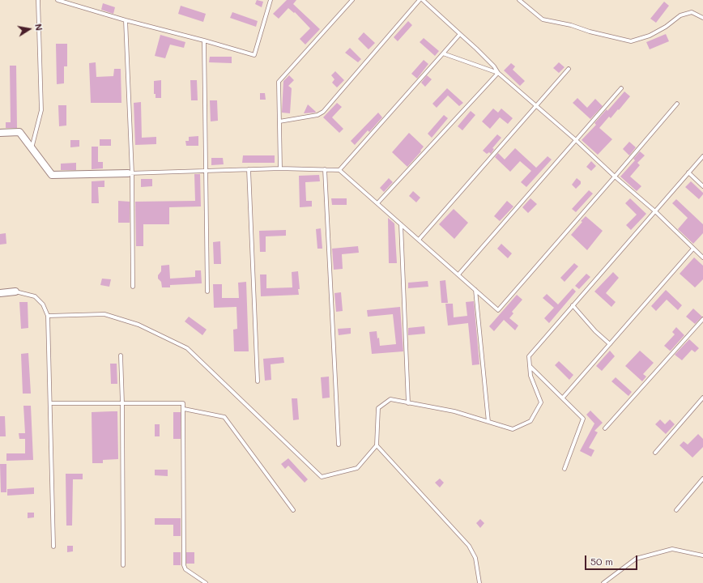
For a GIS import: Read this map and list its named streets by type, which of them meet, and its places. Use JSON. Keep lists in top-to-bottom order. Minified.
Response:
{"scale_bar":"50 m","north":"right"}
